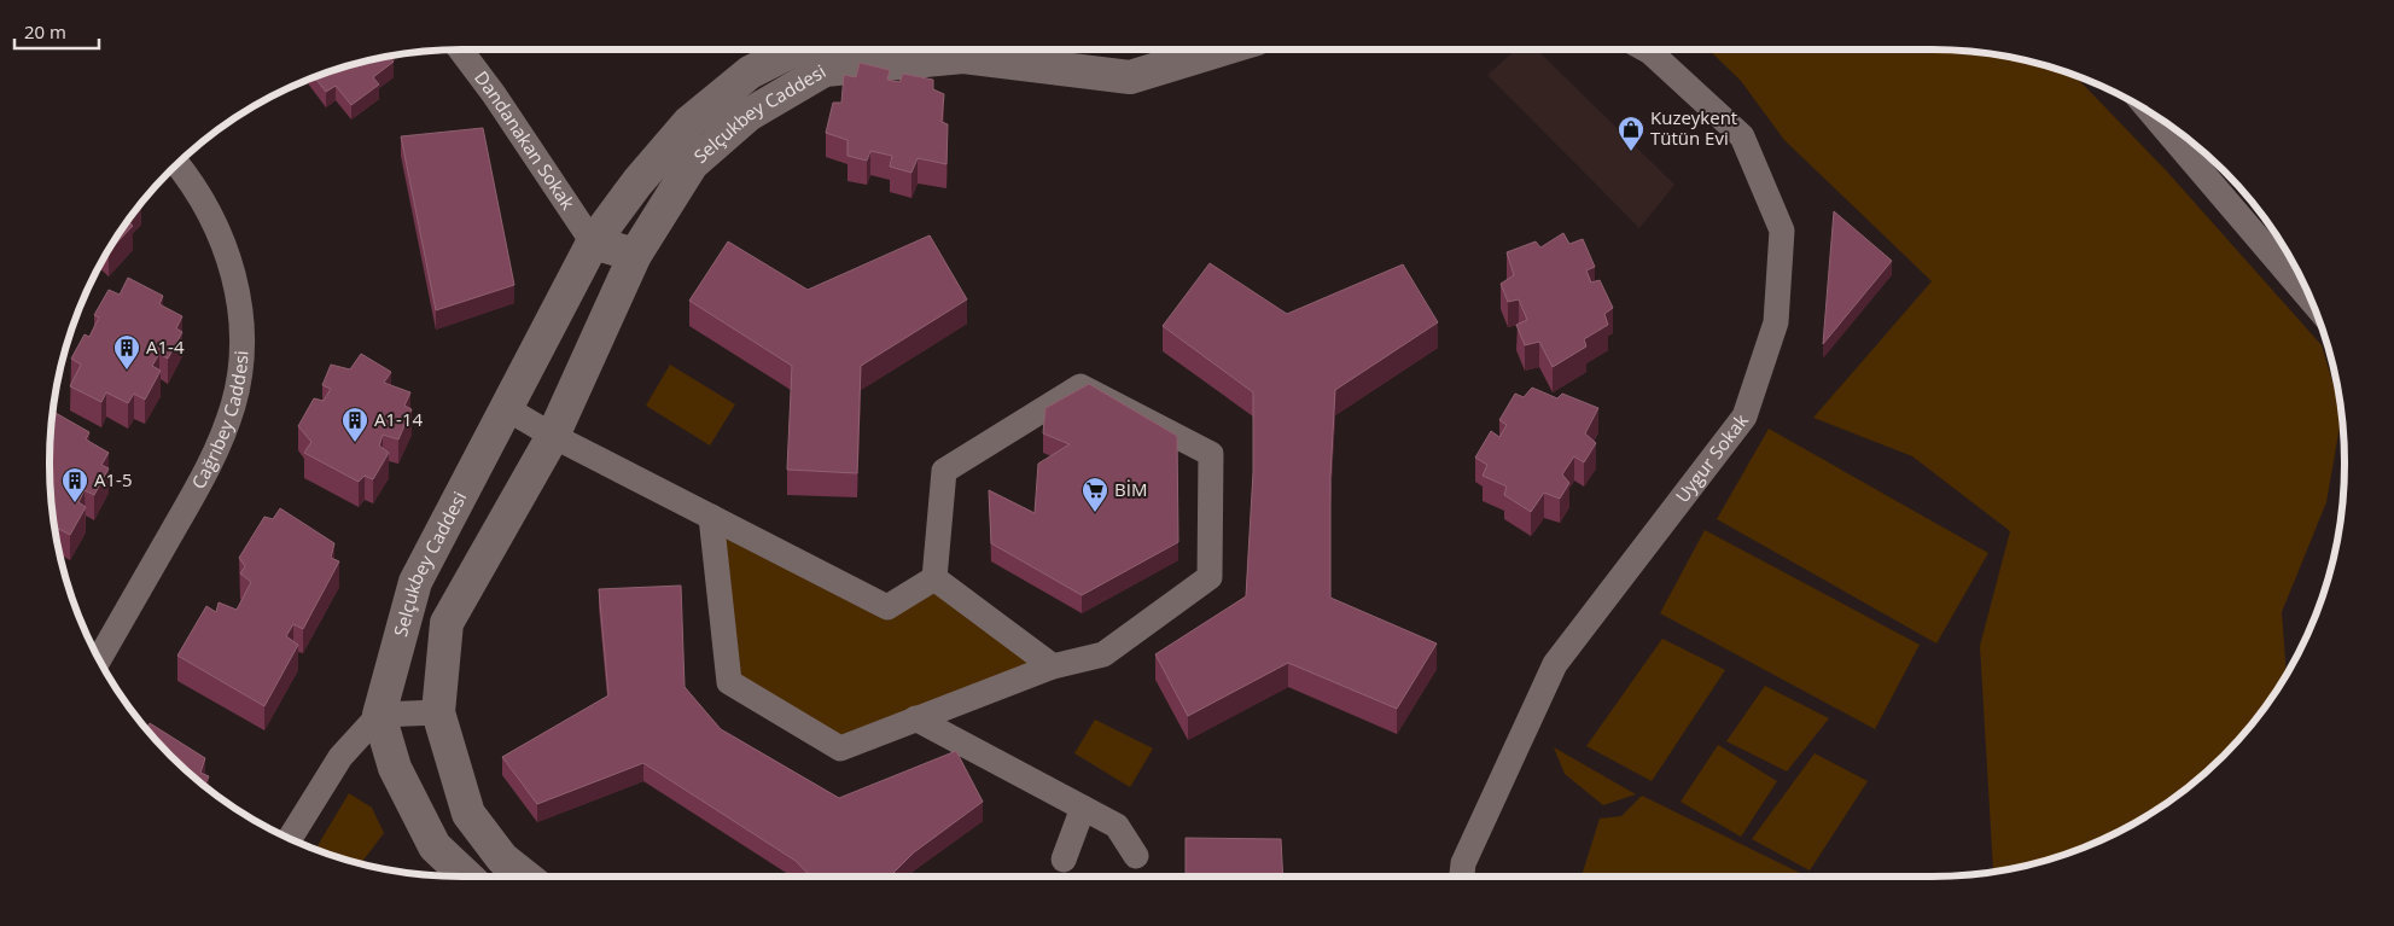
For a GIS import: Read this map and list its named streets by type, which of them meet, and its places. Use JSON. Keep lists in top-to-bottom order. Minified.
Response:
{"streets":{"street":["Selçukbey Caddesi","Dandanakan Sokak","Cağrıbey Caddesi","Uygur Sokak"]},"crossings":[["Selçukbey Caddesi","Dandanakan Sokak"]],"places":{"shop":["Kuzeykent Tütün Evi"],"building":["A1-4","A1-14","A1-5"],"supermarket":["BİM"]},"scale_bar":"20 m"}
